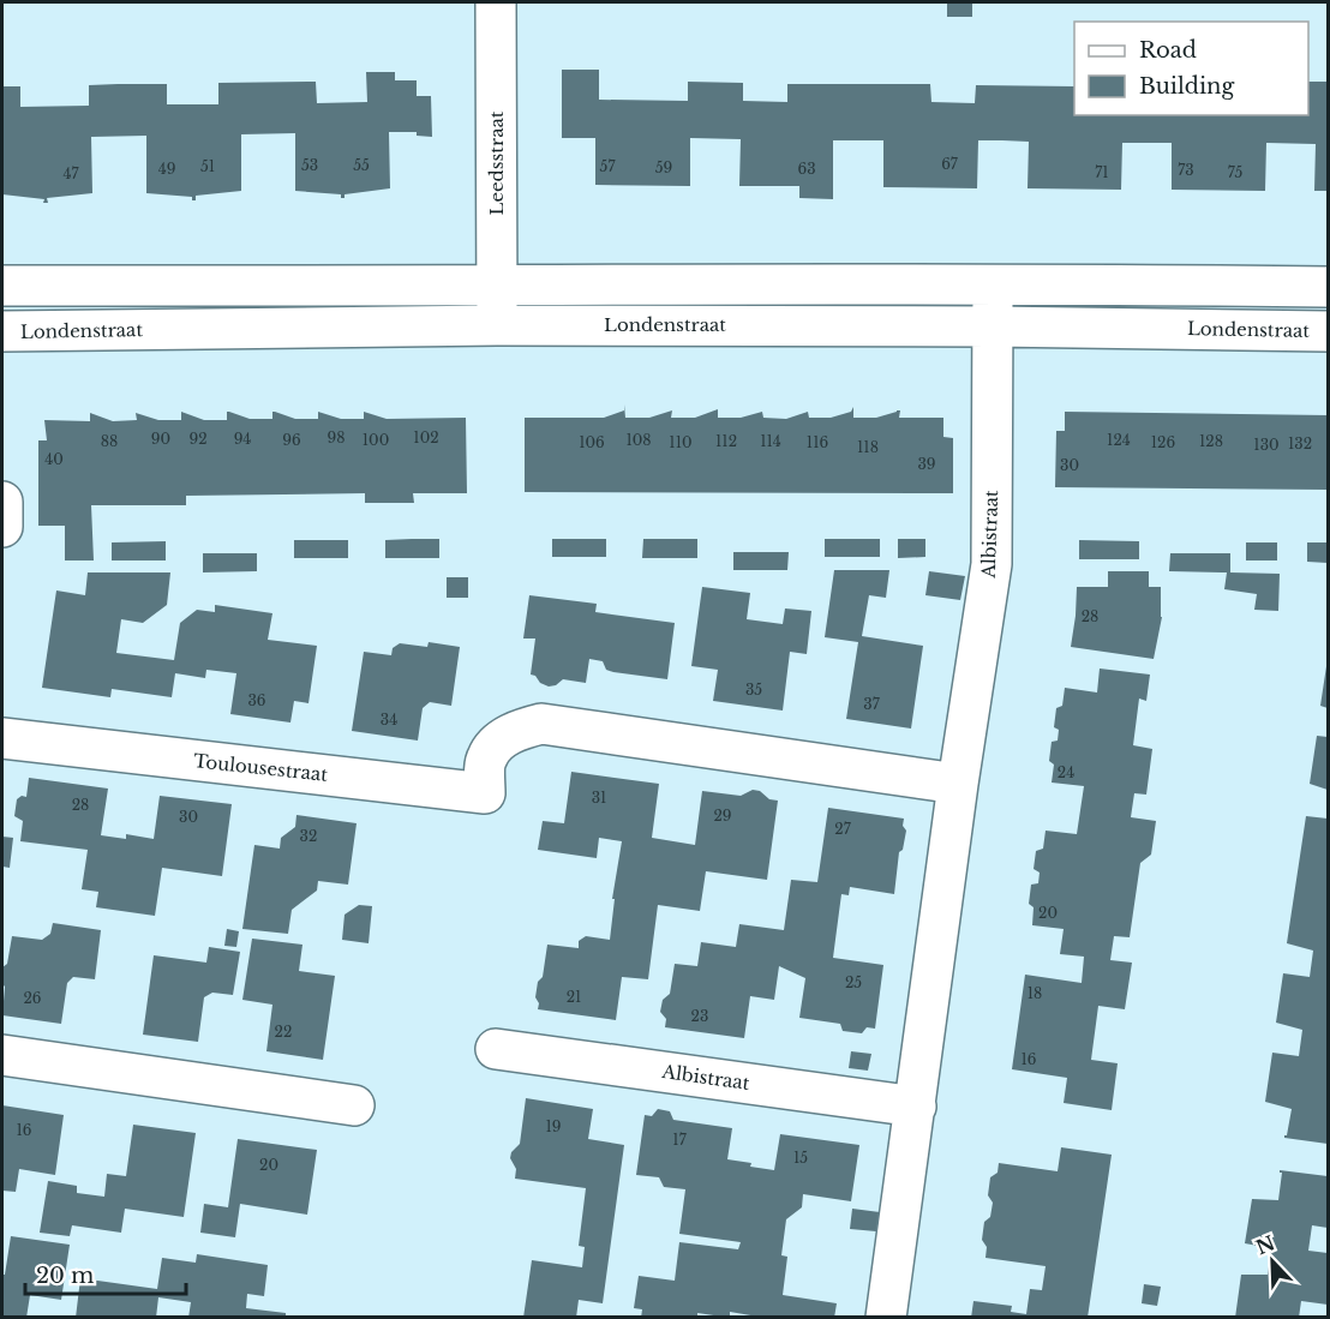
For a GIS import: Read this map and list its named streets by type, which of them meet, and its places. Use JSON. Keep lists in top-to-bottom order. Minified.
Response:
{"streets":{"street":["Leedsstraat","Londenstraat","Albistraat","Toulousestraat"]},"crossings":[["Leedsstraat","Londenstraat"],["Londenstraat","Albistraat"],["Albistraat","Toulousestraat"]],"house_numbers":["67","53","55","51","57","59","49","63","73","71","75","47","98","102","90","92","94","96","100","108","124","88","112","114","128","106","110","116","126","132","130","118","40","39","30","28","35","36","37","34","24","31","28","29","30","27","32","20","25","18","21","26","23","22","16","19","16","17","15","20"],"legend":["Road","Building"],"scale_bar":"20 m","north":"top left"}
